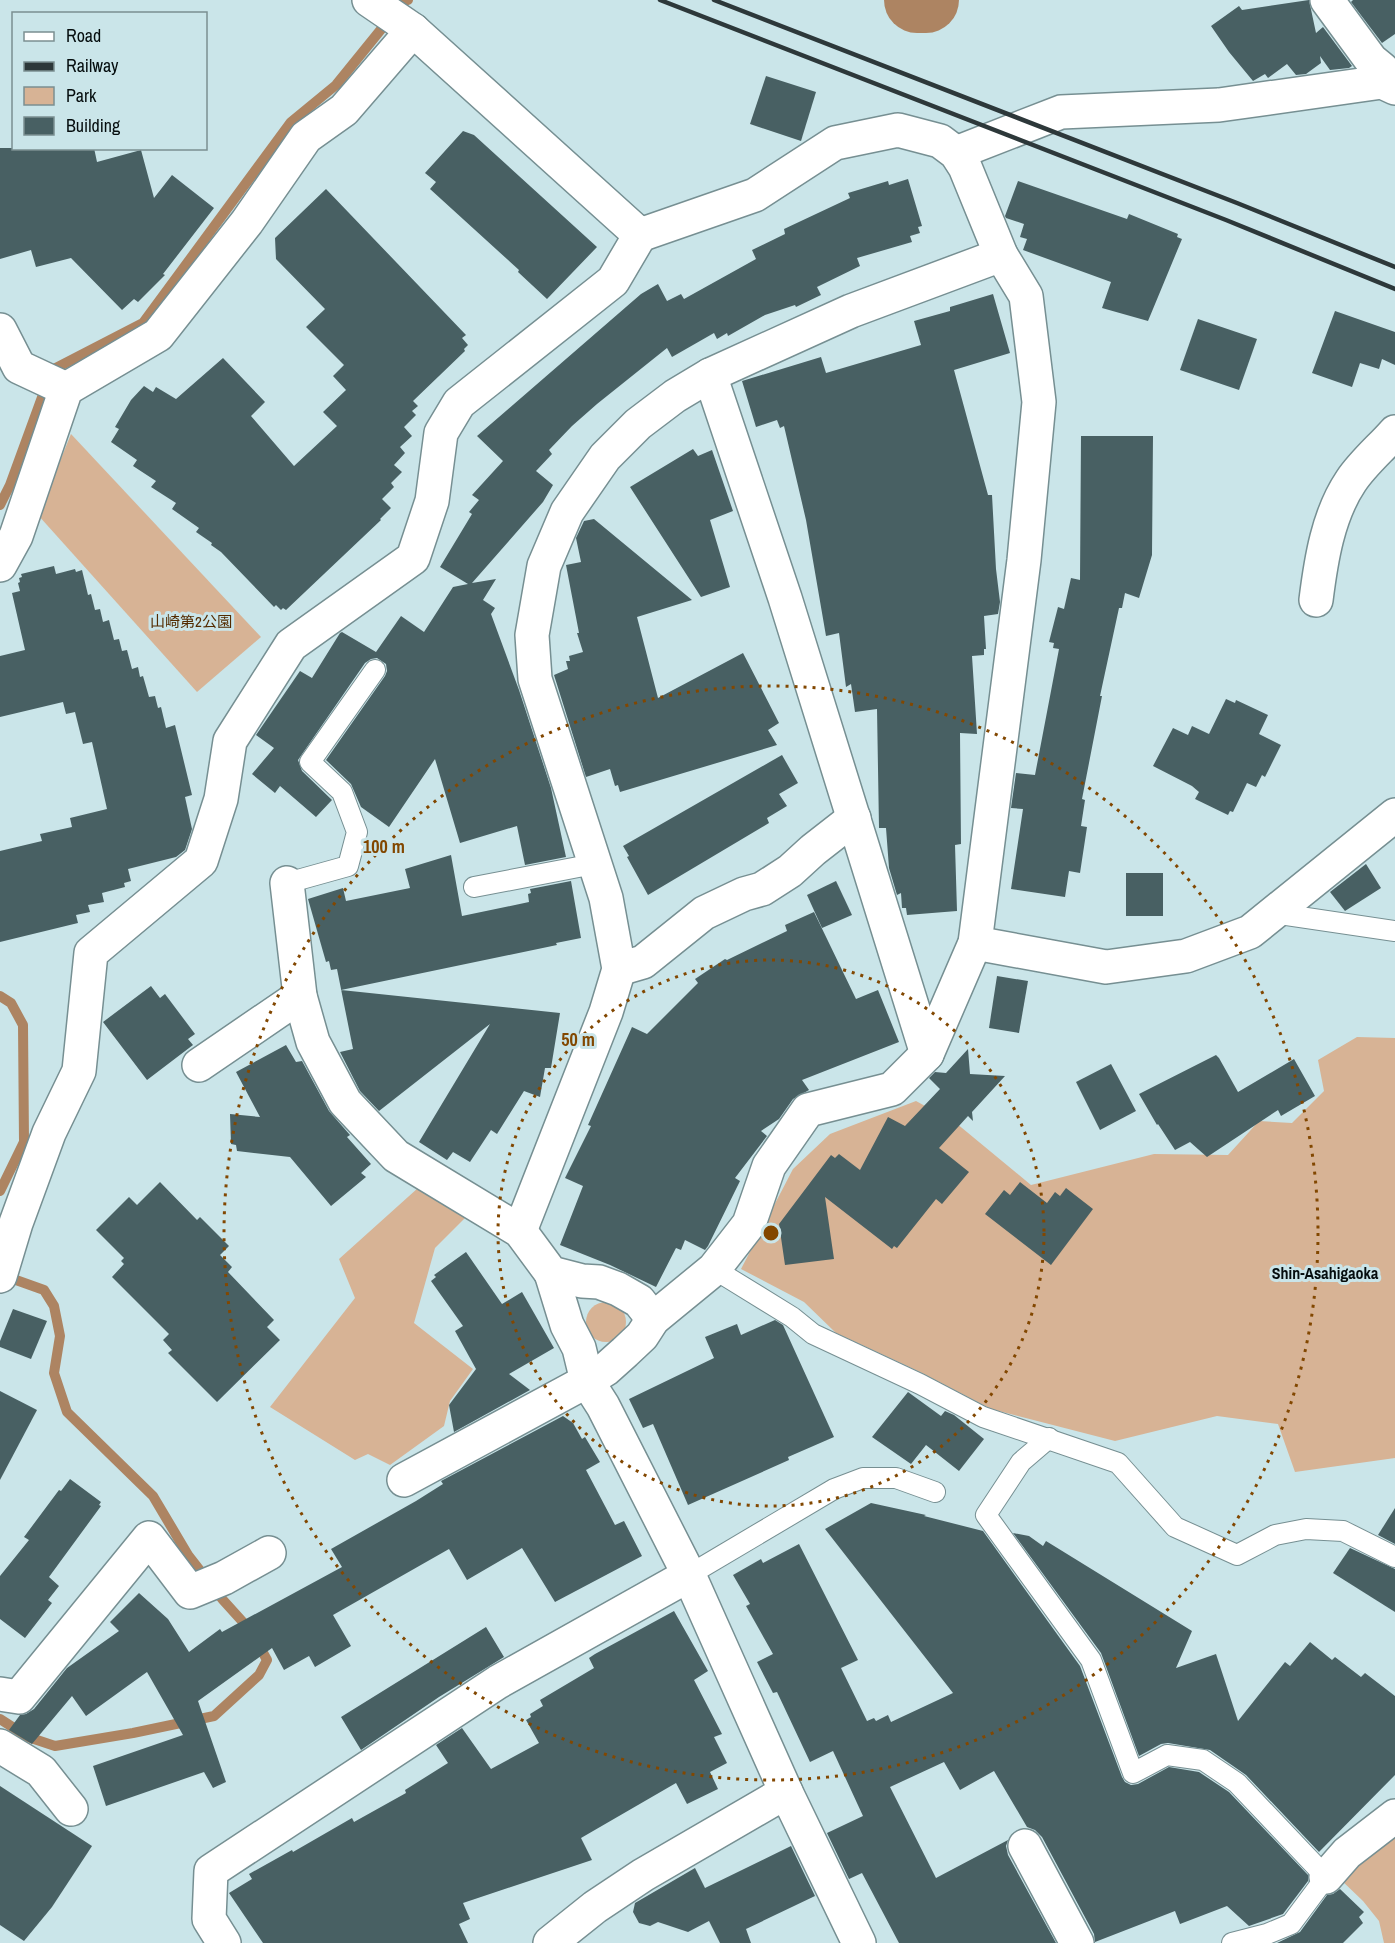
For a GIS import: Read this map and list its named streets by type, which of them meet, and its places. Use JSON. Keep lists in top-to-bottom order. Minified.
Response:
{"districts":["Shin-Asahigaoka"],"parks":["山崎第2公園"],"legend":["Road","Railway","Park","Building"],"rings":["100 m","50 m"]}
